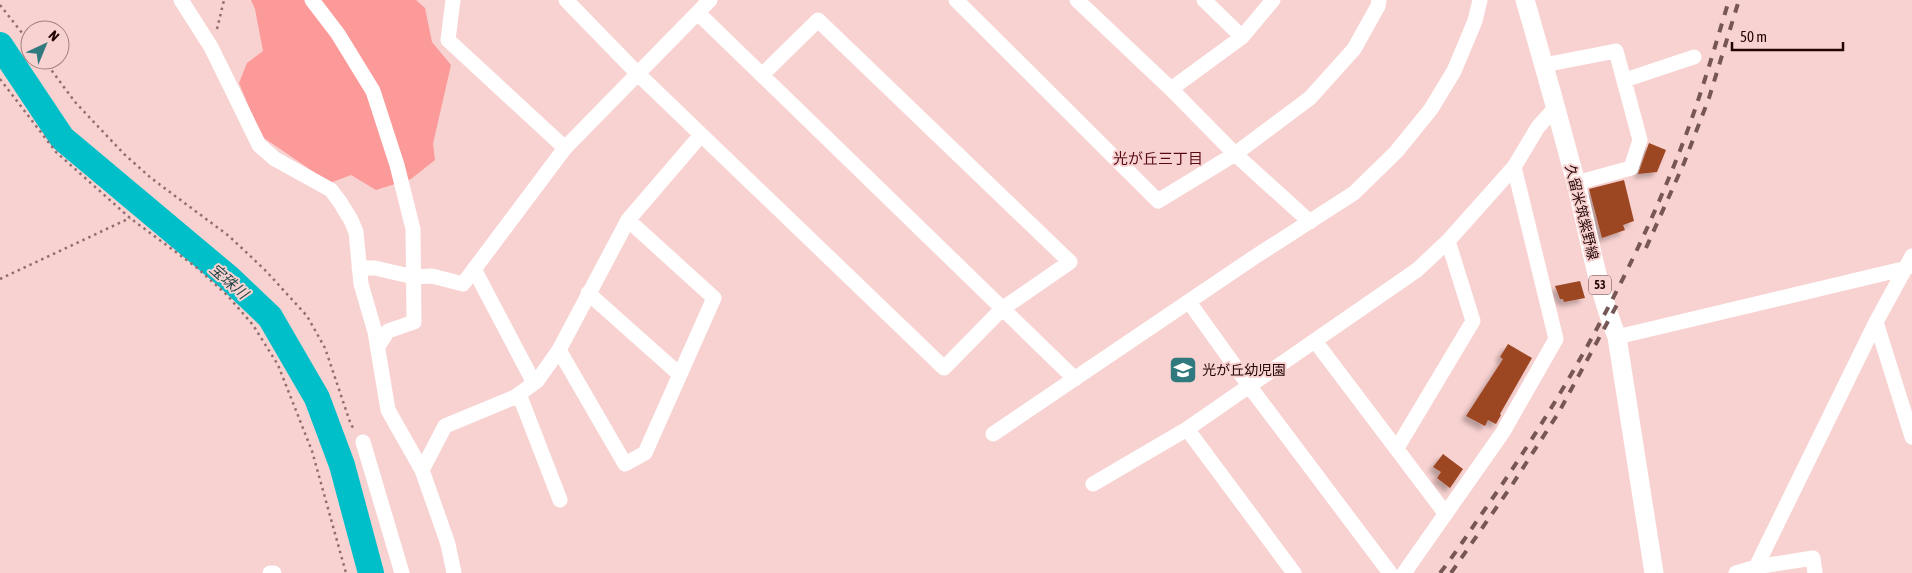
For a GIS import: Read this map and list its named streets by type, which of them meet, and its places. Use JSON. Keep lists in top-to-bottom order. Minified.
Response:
{"streets":{"main road":["久留米筑紫野線","53"]},"districts":["光が丘三丁目"],"water":["宝珠川"],"places":{"school or university":["光が丘幼児園"]},"scale_bar":"50 m","north":"top right"}
